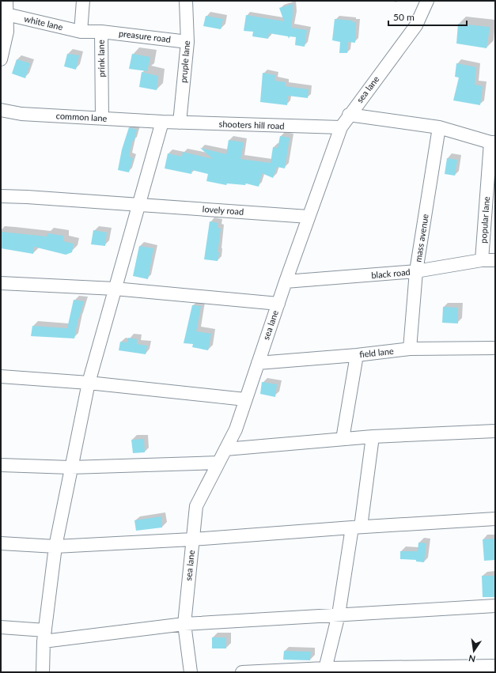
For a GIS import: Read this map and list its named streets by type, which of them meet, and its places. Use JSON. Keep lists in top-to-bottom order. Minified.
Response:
{"streets":{"street":["white lane","preasure road","prink lane","pruple lane","sea lane","common lane","shooters hill road","lovely road","popular lane","mass avenue","black road","field lane"]},"crossings":[["white lane","prink lane"],["preasure road","prink lane"],["preasure road","pruple lane"],["prink lane","common lane"],["pruple lane","shooters hill road"],["sea lane","shooters hill road"],["sea lane","lovely road"],["sea lane","black road"],["sea lane","field lane"],["common lane","shooters hill road"],["popular lane","black road"],["mass avenue","black road"],["mass avenue","field lane"]],"scale_bar":"50 m","north":"bottom"}
